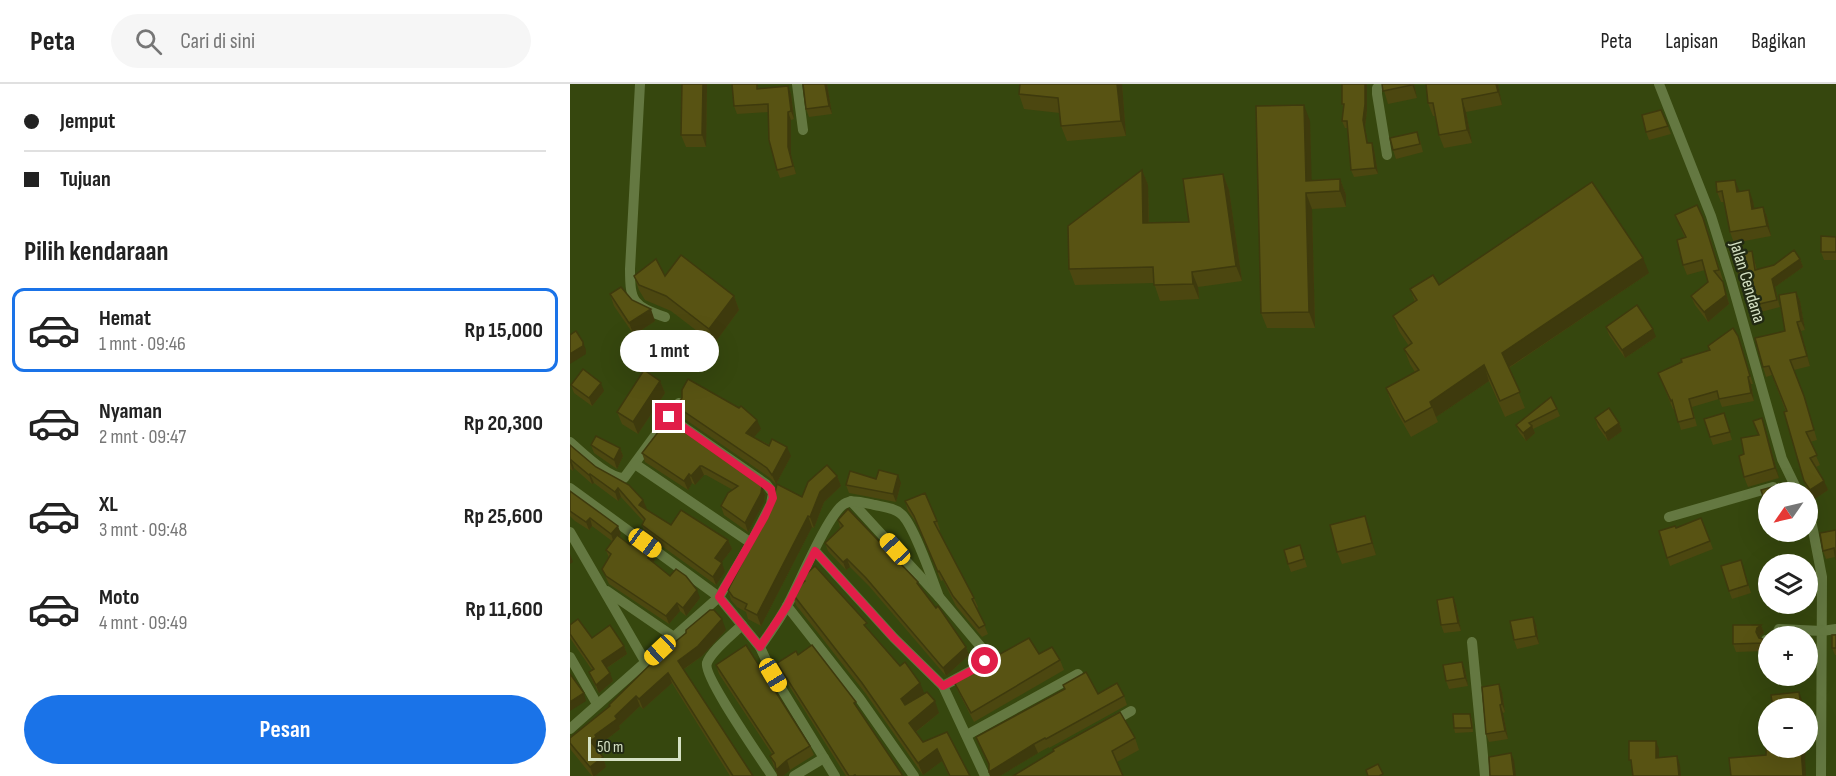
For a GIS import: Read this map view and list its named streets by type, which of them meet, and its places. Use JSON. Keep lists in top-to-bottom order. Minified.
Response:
{"streets":{"street":["Jalan Cendana"]},"scale_bar":"50 m","north":"bottom left","page":{"header":"Peta","search":"Cari di sini","nav":["Peta","Lapisan","Bagikan"],"banner":["Jemput","Tujuan"],"heading":"Pilih kendaraan","list":[{"name":"Hemat","note":"1 mnt · 09:46","value":"Rp 15,000"},{"name":"Nyaman","note":"2 mnt · 09:47","value":"Rp 20,300"},{"name":"XL","note":"3 mnt · 09:48","value":"Rp 25,600"},{"name":"Moto","note":"4 mnt · 09:49","value":"Rp 11,600"}],"bubble":"1 mnt","map_buttons":["+","−"],"buttons":"Pesan","scale":"50 m"}}
